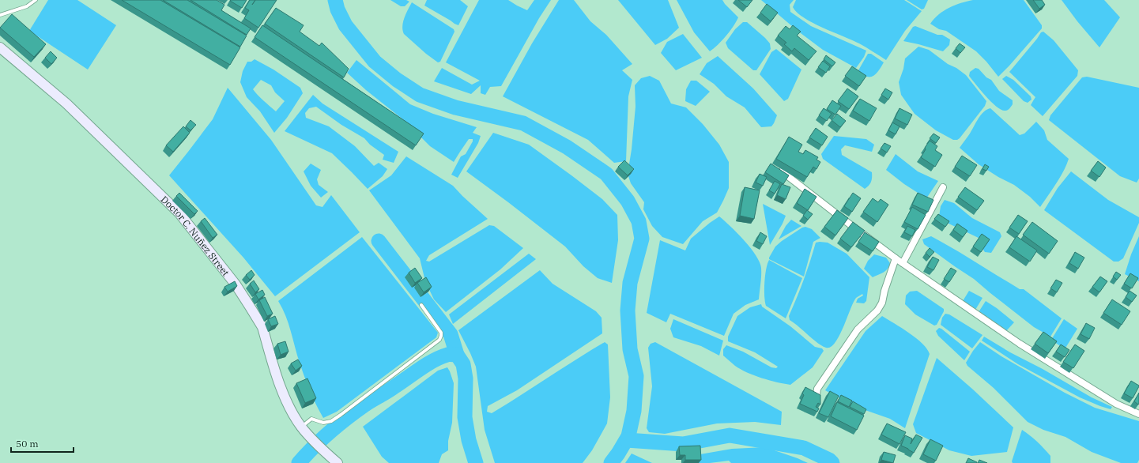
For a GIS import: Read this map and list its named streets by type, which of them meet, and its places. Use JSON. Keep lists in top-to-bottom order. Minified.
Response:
{"streets":{"main road":["Doctor C. Nuñez Street"]},"scale_bar":"50 m"}
